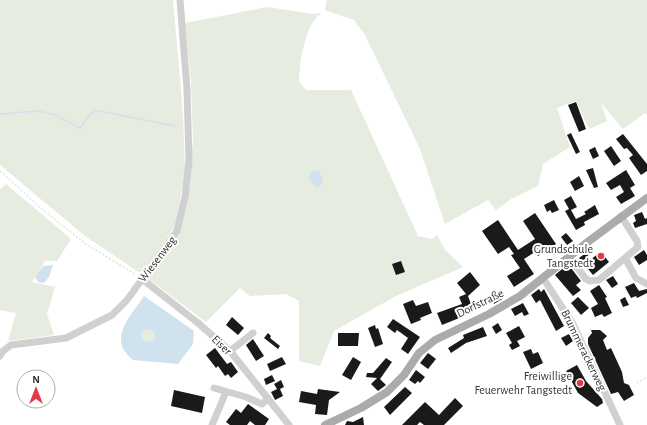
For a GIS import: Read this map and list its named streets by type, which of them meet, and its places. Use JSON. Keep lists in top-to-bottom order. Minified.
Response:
{"streets":{"main road":["Dorfstraße"],"street":["Wiesenweg","Eiser","Brummerackerweg"]},"crossings":[["Wiesenweg","Eiser"],["Dorfstraße","Brummerackerweg"]],"places":["Grundschule Tangstedt","Freiwillige Feuerwehr Tangstedt"],"north":"top"}
